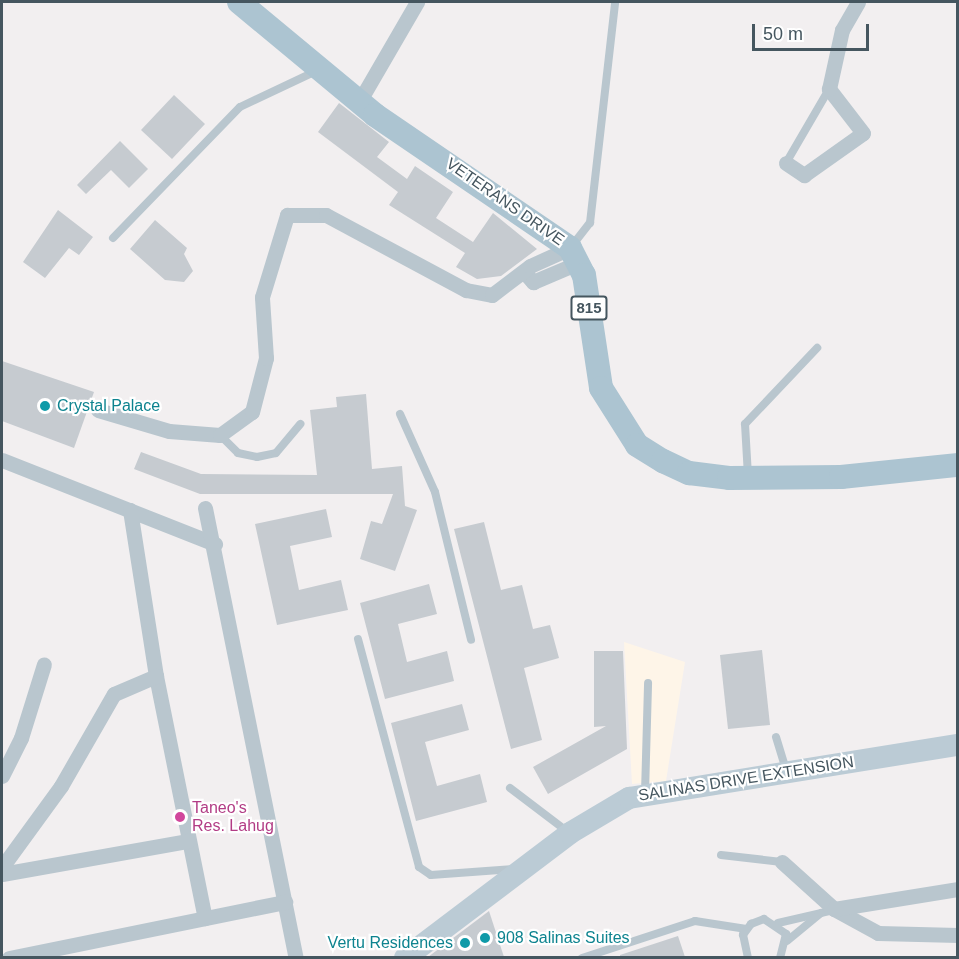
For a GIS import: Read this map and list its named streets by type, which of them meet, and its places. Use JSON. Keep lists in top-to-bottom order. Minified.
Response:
{"streets":{"main road":["VETERANS DRIVE","815"],"street":["SALINAS DRIVE EXTENSION"]},"crossings":[["VETERANS DRIVE","815"]],"places":["Crystal Palace","Taneo's Res. Lahug","908 Salinas Suites","Vertu Residences"],"scale_bar":"50 m"}
